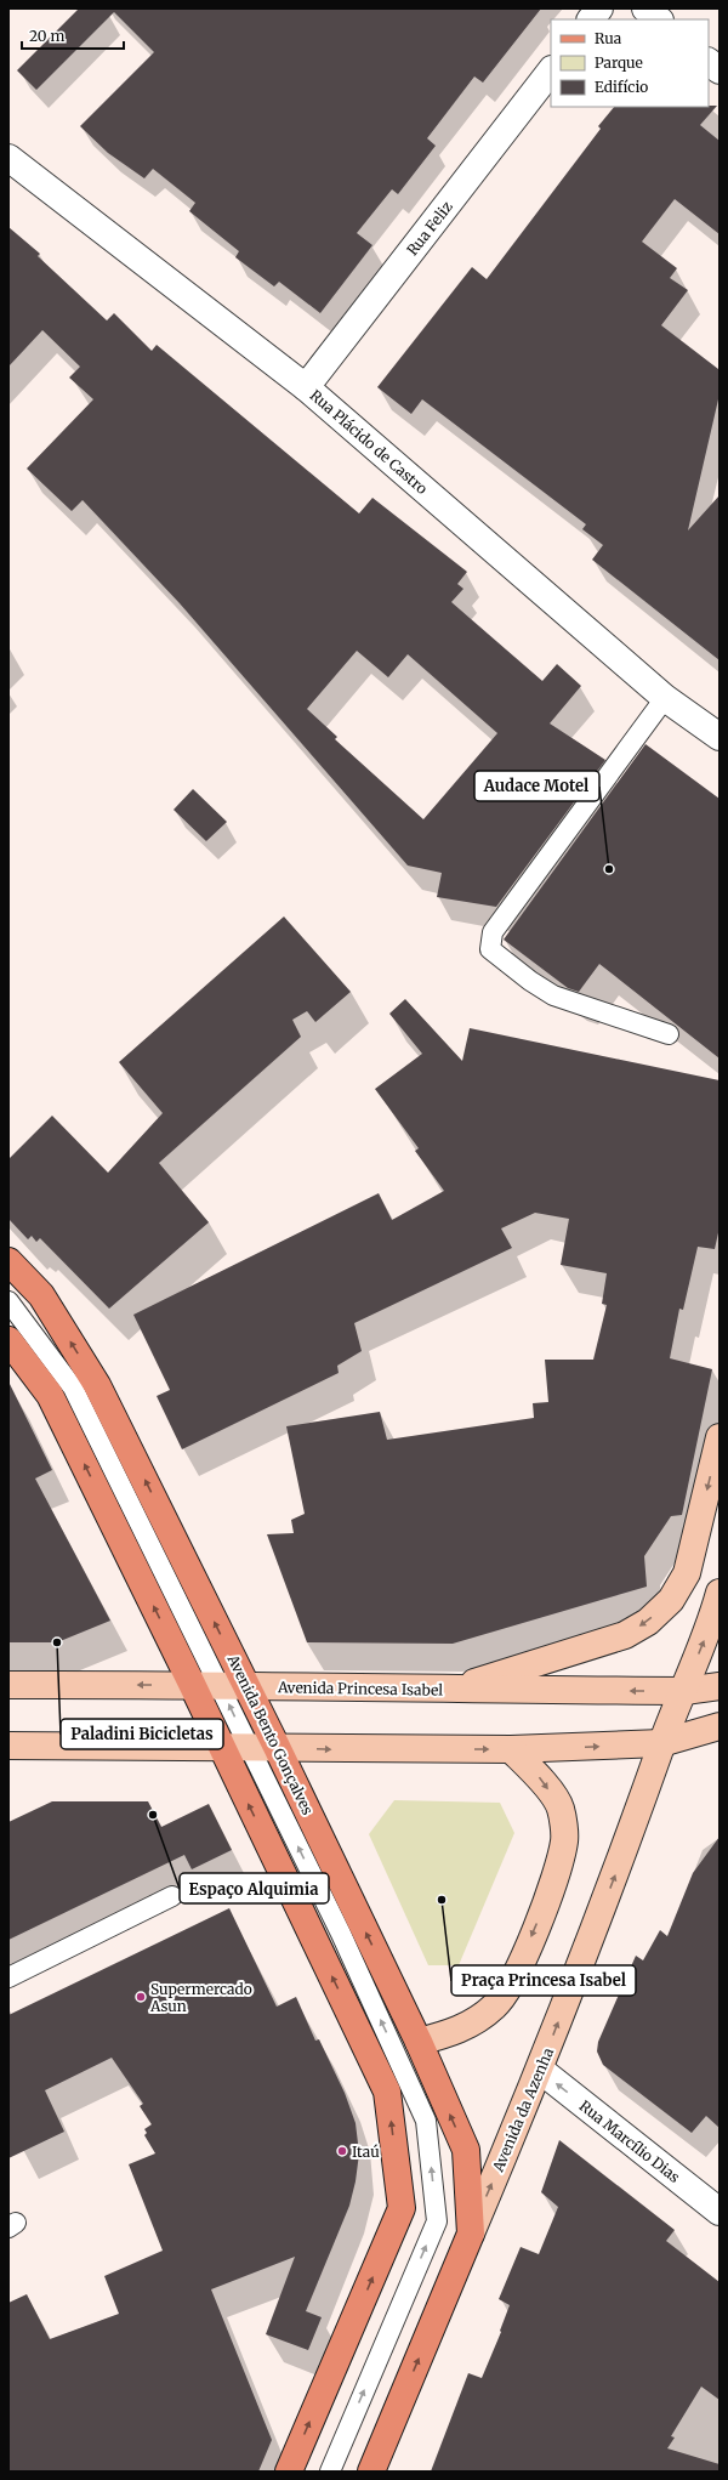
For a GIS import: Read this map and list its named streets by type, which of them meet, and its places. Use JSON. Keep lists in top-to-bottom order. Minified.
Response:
{"streets":{"main road":["Avenida Princesa Isabel","Avenida Bento Gonçalves","Avenida da Azenha"],"street":["Rua Feliz","Rua Plácido de Castro","Rua Marcílio Dias"]},"crossings":[["Rua Feliz","Rua Plácido de Castro"],["Avenida Princesa Isabel","Avenida Bento Gonçalves"],["Avenida Princesa Isabel","Avenida da Azenha"],["Avenida Bento Gonçalves","Avenida da Azenha"],["Avenida da Azenha","Rua Marcílio Dias"]],"one_way":["Avenida da Azenha","Rua Marcílio Dias"],"places":["Audace Motel","Paladini Bicicletas","Espaço Alquimia","Praça Princesa Isabel","Supermercado Asun","Itaú"],"legend":["Rua","Parque","Edifício"],"scale_bar":"20 m"}
